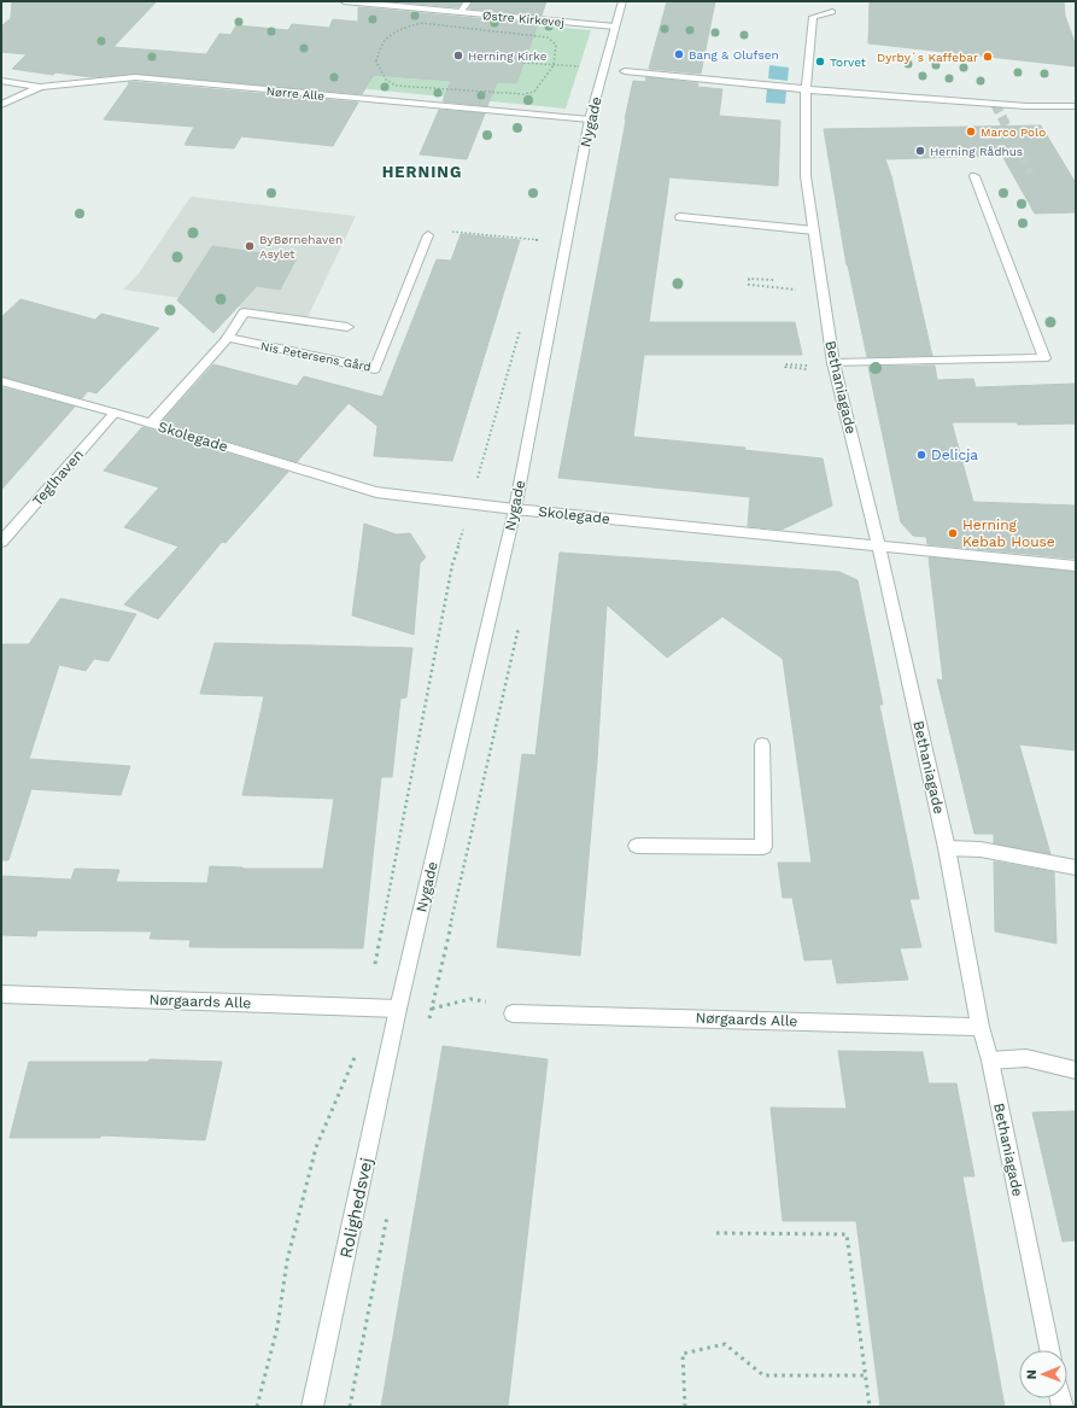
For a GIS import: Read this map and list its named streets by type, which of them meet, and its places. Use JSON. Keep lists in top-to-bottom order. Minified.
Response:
{"streets":{"street":["Østre Kirkevej","Nørre Alle","Nygade","Nis Petersens Gård","Bethaniagade","Skolegade","Teglhaven","Nørgaards Alle","Rolighedsvej"]},"crossings":[["Østre Kirkevej","Nygade"],["Nørre Alle","Nygade"],["Nygade","Skolegade"],["Nygade","Nørgaards Alle"],["Nygade","Rolighedsvej"],["Bethaniagade","Skolegade"],["Bethaniagade","Nørgaards Alle"],["Skolegade","Teglhaven"],["Nørgaards Alle","Rolighedsvej"]],"districts":["HERNING"],"places":["Bang & Olufsen","Herning Kirke","Dyrby´s Kaffebar","Torvet","Marco Polo","Herning Rådhus","ByBørnehaven Asylet","Delicja","Herning Kebab House"],"north":"left"}
